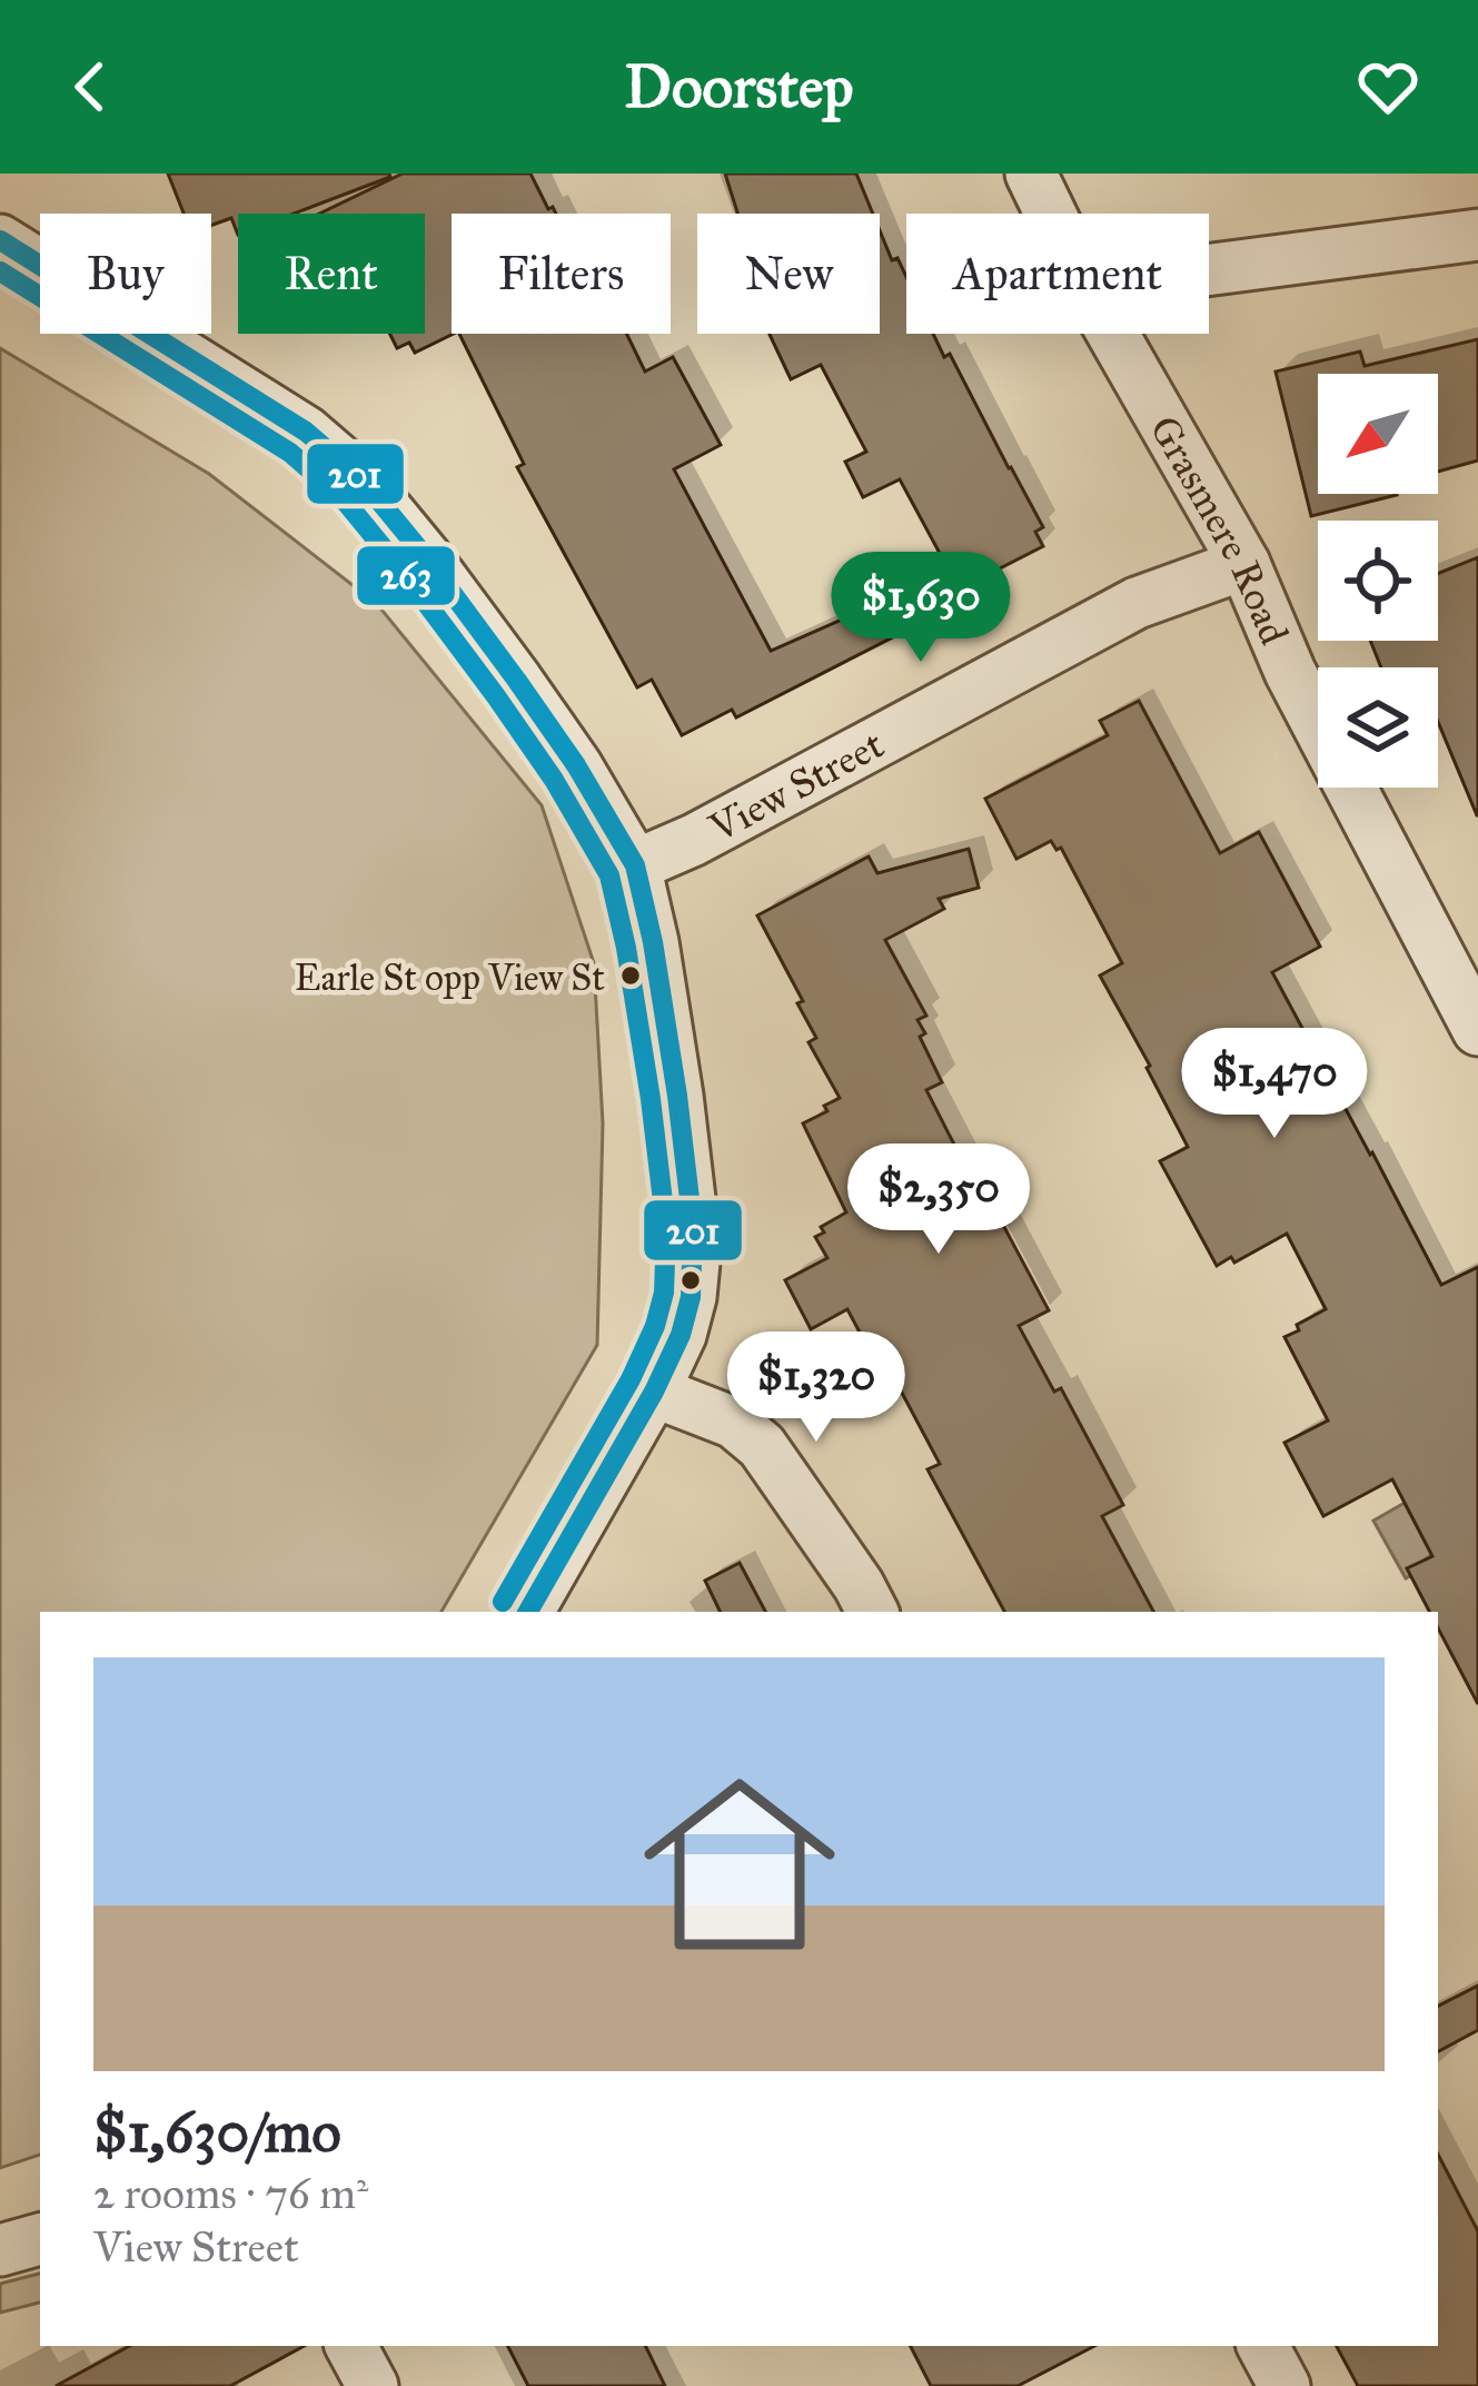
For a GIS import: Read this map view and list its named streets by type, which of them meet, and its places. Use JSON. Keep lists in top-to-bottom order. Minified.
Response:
{"streets":{"street":["Grasmere Road","View Street"]},"crossings":[["Grasmere Road","View Street"]],"places":["Earle St opp View St"],"lines":["transit line 201","transit line 263"],"north":"bottom left","page":{"header":"Doorstep","chip":["Buy","Rent","Filters","New","Apartment"],"price":["$1,630","$1,470","$2,350","$1,320"],"list":[{"name":"$1,630/mo","note":"2 rooms · 76 m² · View Street"}]}}
